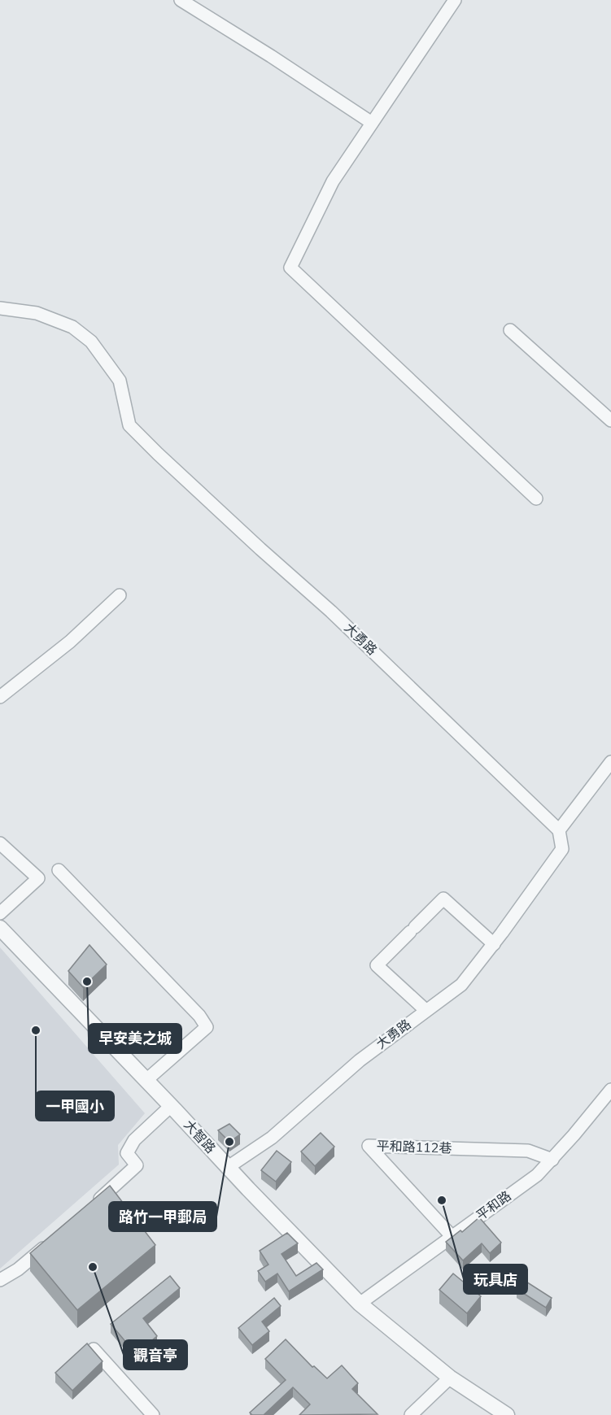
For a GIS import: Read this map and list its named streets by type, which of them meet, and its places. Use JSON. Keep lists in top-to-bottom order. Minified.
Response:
{"streets":{"street":["大勇路","大智路","平和路112巷","平和路"]},"crossings":[["大勇路","大智路"],["大智路","平和路"],["平和路112巷","平和路"]],"places":["早安美之城","一甲國小","路竹一甲郵局","玩具店","觀音亭"]}
